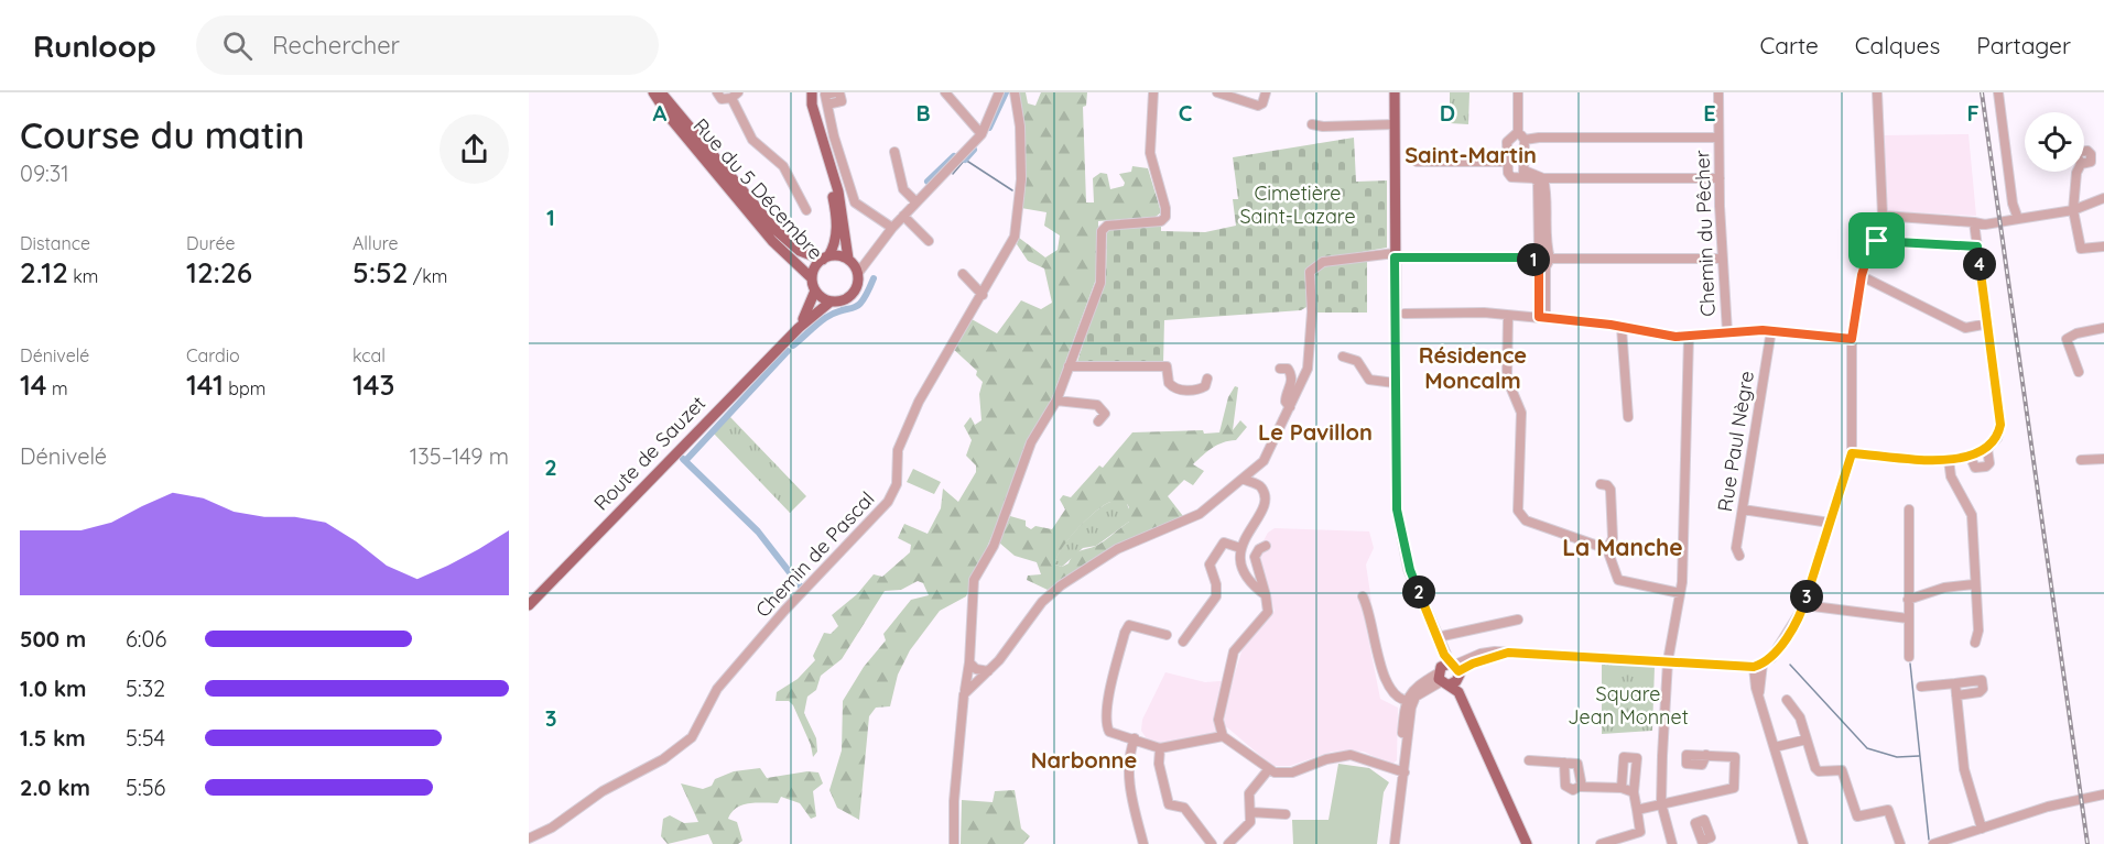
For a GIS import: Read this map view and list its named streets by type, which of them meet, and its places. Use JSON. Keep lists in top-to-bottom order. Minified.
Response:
{"streets":{"main road":["Rue du 5 Décembre","Route de Sauzet"],"street":["Chemin du Pêcher","Rue Paul Nègre","Chemin de Pascal"]},"crossings":[["Rue du 5 Décembre","Route de Sauzet"]],"districts":["Saint-Martin","Résidence Moncalm","Le Pavillon","La Manche","Narbonne"],"parks":["Cimetière Saint-Lazare","Square Jean Monnet"],"page":{"header":"Runloop","search":"Rechercher","nav":["Carte","Calques","Partager"],"heading":["Course du matin","09:31"],"stats":[["Distance","2.12 km"],["Durée","12:26"],["Allure","5:52 /km"],["Dénivelé","14 m"],["Cardio","141 bpm"],["kcal","143"]],"pins":["1","4","2","3"],"chart":["Dénivelé","135–149 m"],"list":[{"name":"500 m","note":"6:06"},{"name":"1.0 km","note":"5:32"},{"name":"1.5 km","note":"5:54"},{"name":"2.0 km","note":"5:56"}]},"grid":{"columns":["A","B","C","D","E","F"],"rows":["1","2","3"]}}
